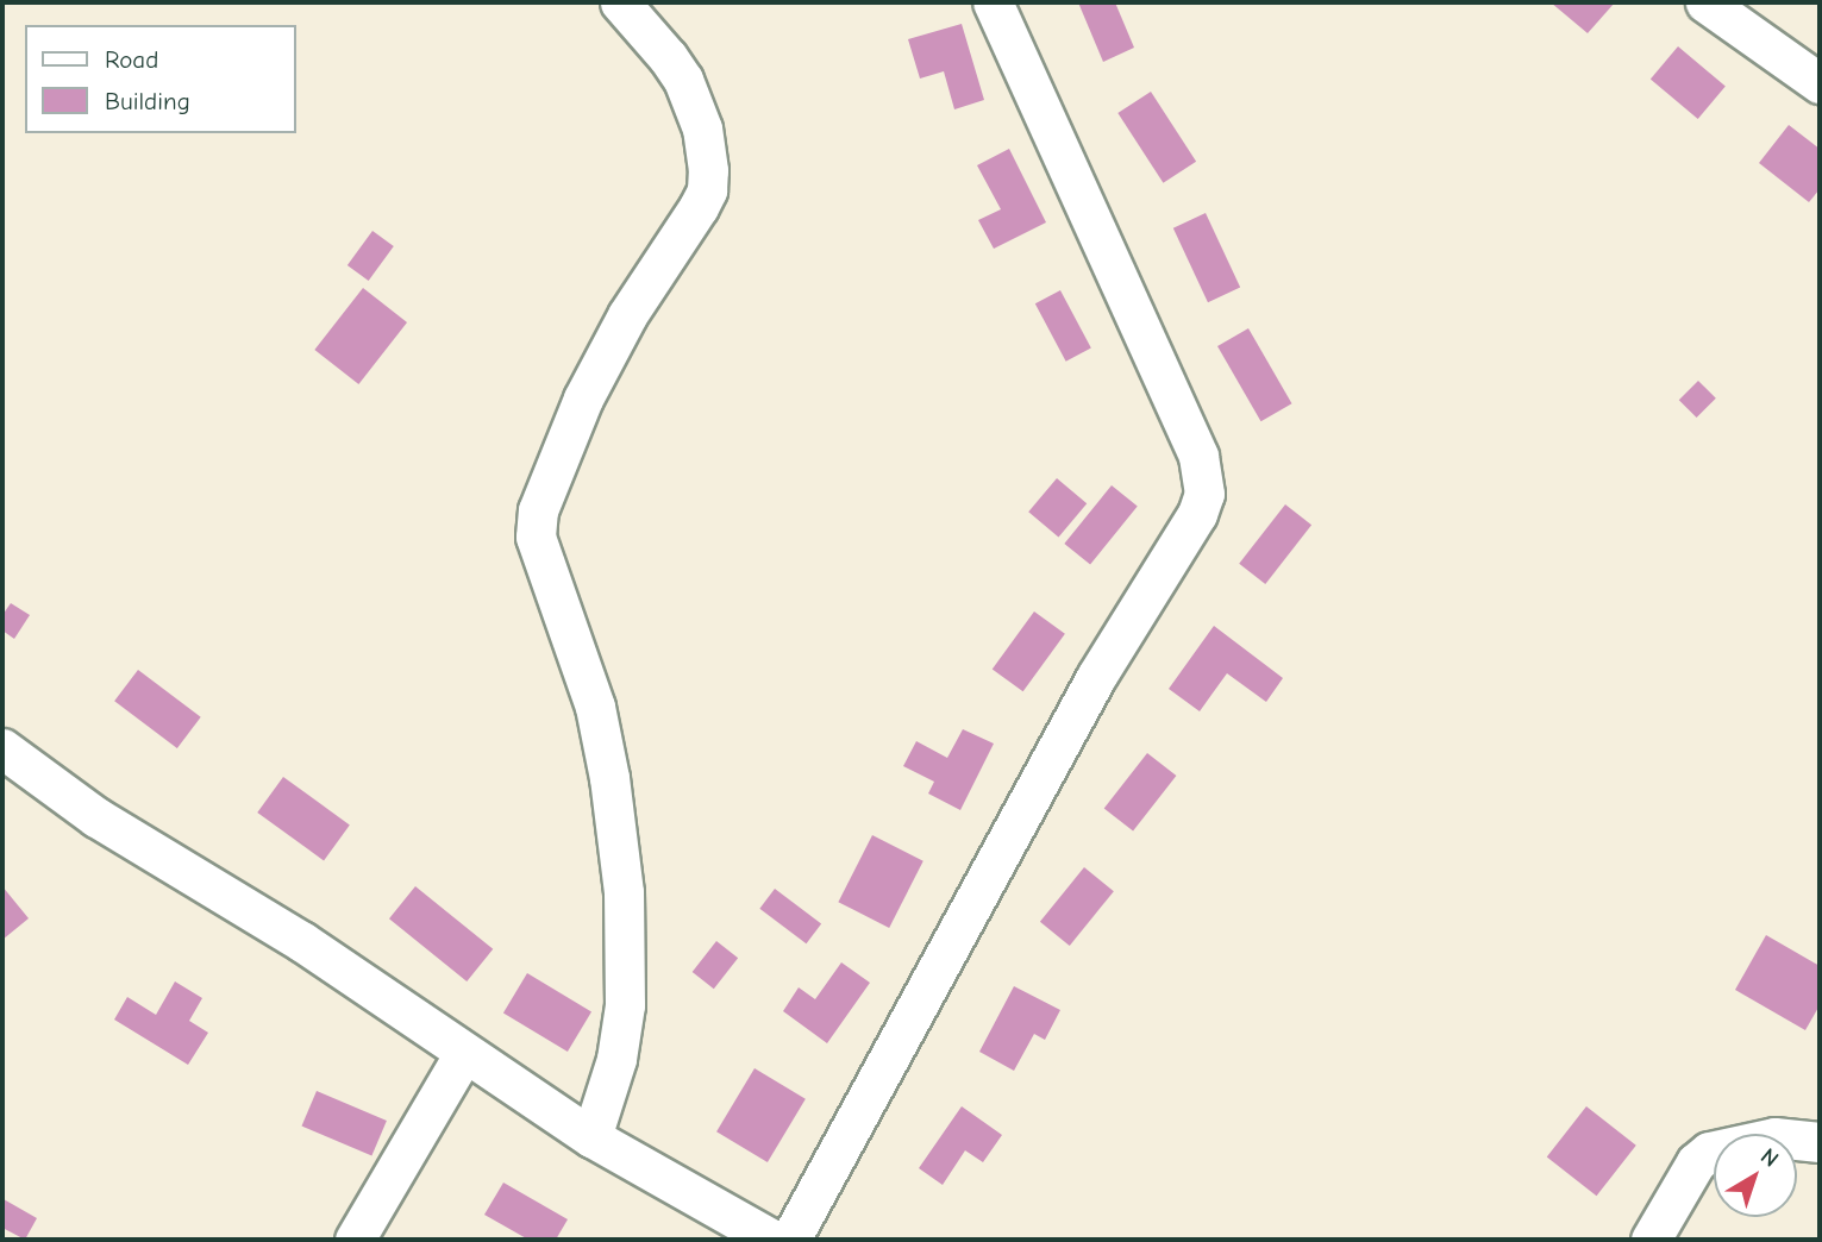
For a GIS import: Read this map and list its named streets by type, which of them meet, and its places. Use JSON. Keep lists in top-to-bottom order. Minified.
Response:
{"legend":["Road","Building"],"north":"top right"}
